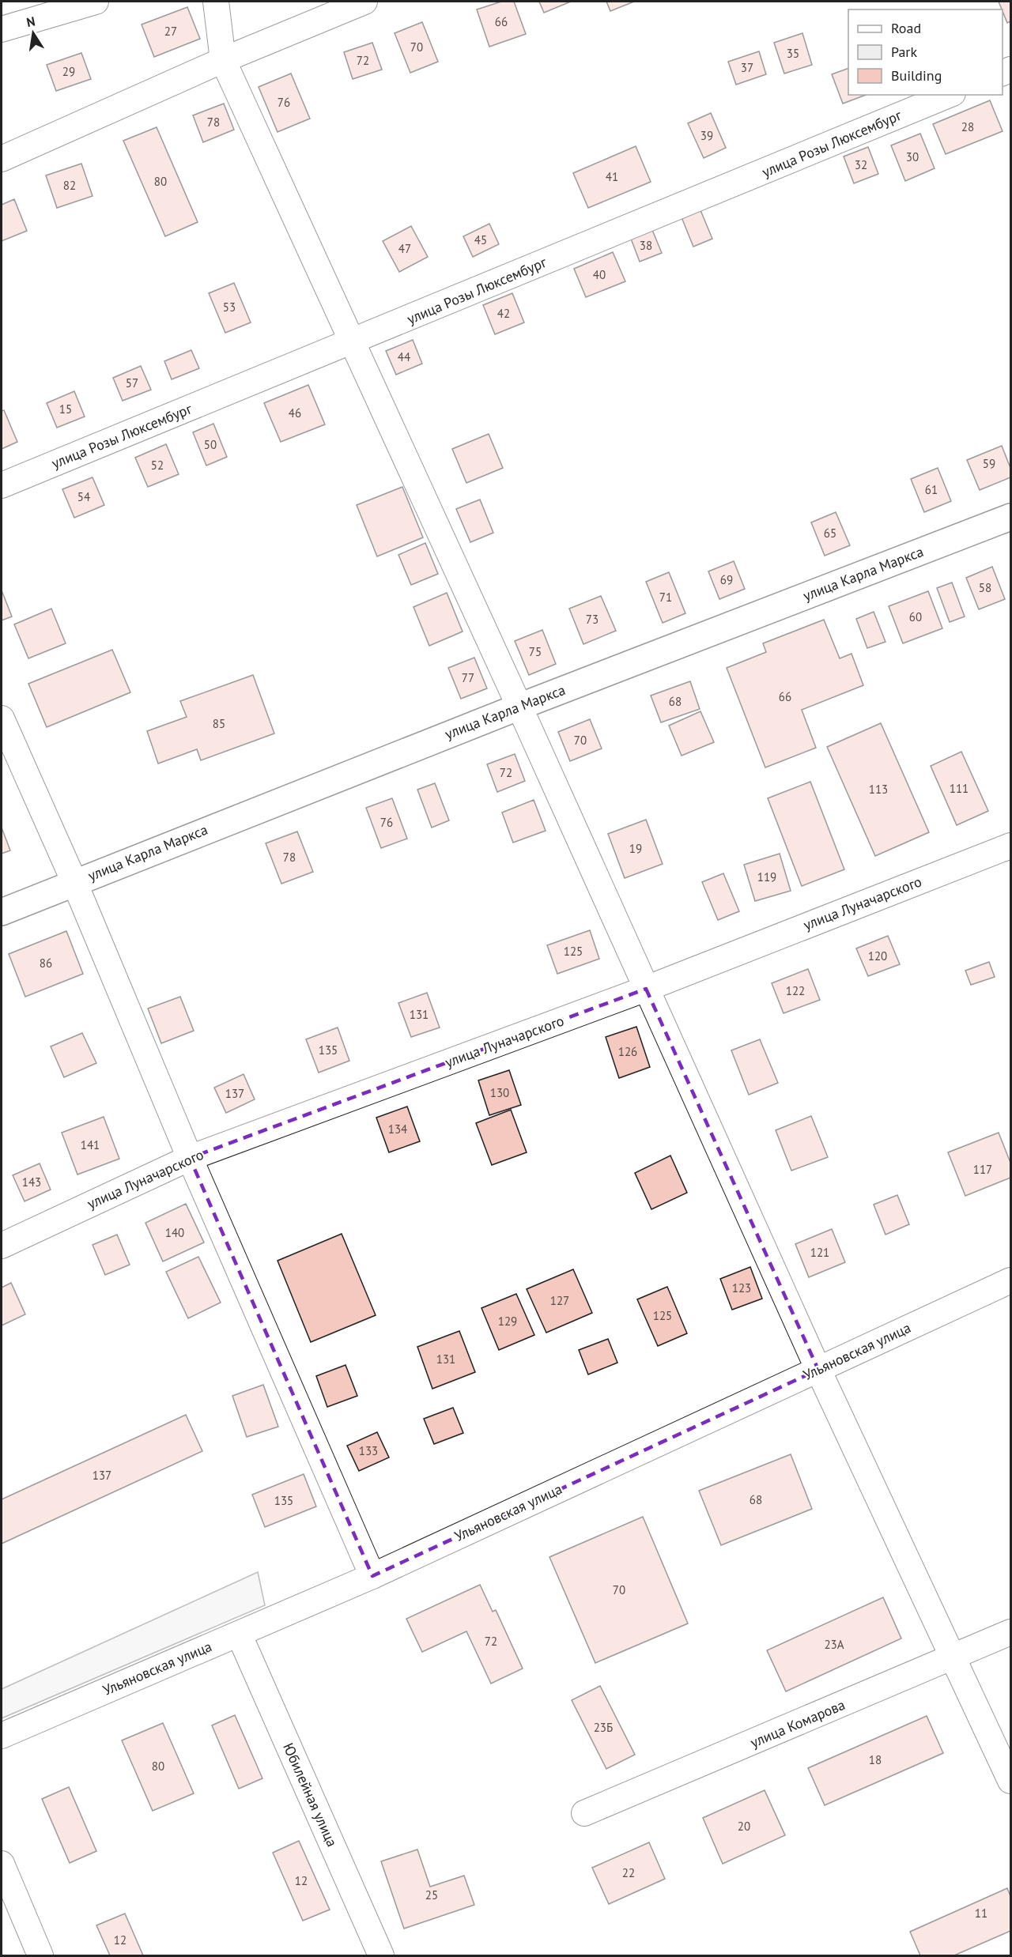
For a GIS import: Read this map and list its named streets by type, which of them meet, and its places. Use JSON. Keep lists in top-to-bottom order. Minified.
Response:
{"streets":{"main road":["улица Карла Маркса"],"street":["улица Розы Люксембург","улица Луначарского","Ульяновская улица","улица Комарова","Юбилейная улица"]},"crossings":[["Ульяновская улица","Юбилейная улица"]],"house_numbers":["66","27","70","35","72","37","29","76","78","28","39","30","32","41","80","82","45","38","47","40","53","42","44","57","15","46","50","59","52","61","54","65","69","58","71","60","73","75","77","66","68","85","70","72","111","113","76","19","78","119","125","120","86","122","131","135","126","130","137","134","141","117","143","140","121","123","127","125","129","131","133","137","68","135","70","72","23А","23Б","18","80","20","22","12","25","11","12"],"legend":["Road","Park","Building"],"north":"top"}
